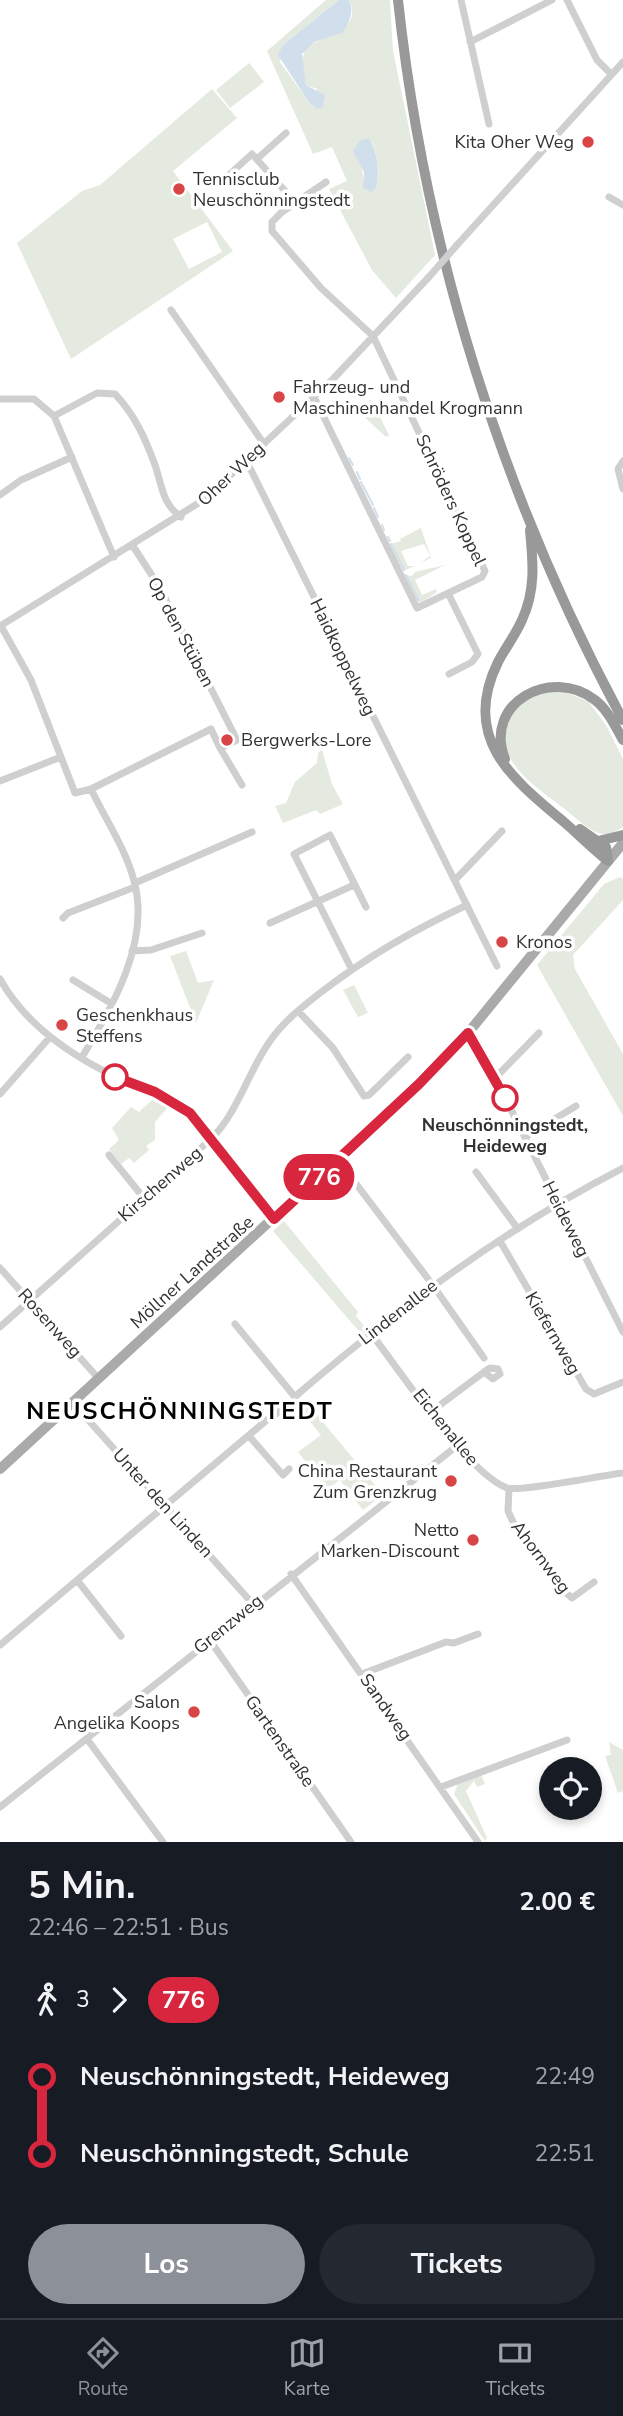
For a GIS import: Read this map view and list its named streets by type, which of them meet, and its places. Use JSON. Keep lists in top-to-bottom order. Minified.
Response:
{"streets":{"main road":["Möllner Landstraße"],"street":["Oher Weg","Schröders Koppel","Op den Stüben","Haidkoppelweg","Kirschenweg","Heideweg","Lindenallee","Rosenweg","Kiefernweg","Eichenallee","Unter den Linden","Ahornweg","Grenzweg","Sandweg","Gartenstraße"]},"crossings":[["Oher Weg","Schröders Koppel"],["Oher Weg","Op den Stüben"],["Oher Weg","Haidkoppelweg"],["Haidkoppelweg","Kirschenweg"],["Kirschenweg","Rosenweg"],["Heideweg","Möllner Landstraße"],["Heideweg","Lindenallee"],["Möllner Landstraße","Rosenweg"],["Möllner Landstraße","Unter den Linden"],["Lindenallee","Kiefernweg"],["Lindenallee","Eichenallee"],["Lindenallee","Unter den Linden"],["Eichenallee","Ahornweg"],["Eichenallee","Grenzweg"],["Unter den Linden","Grenzweg"],["Grenzweg","Sandweg"],["Grenzweg","Gartenstraße"]],"districts":["NEUSCHÖNNINGSTEDT"],"places":["Kita Oher Weg","Tennisclub Neuschönningstedt","Fahrzeug- und Maschinenhandel Krogmann","Bergwerks-Lore","Kronos","Geschenkhaus Steffens","Neuschönningstedt, Heideweg","China Restaurant Zum Grenzkrug","Netto Marken-Discount","Salon Angelika Koops"],"lines":["bus line 776"],"page":{"on_map":"776","heading":["5 Min.","22:46 – 22:51 · Bus","2.00 €"],"legs":["3","776"],"list":[{"name":"Neuschönningstedt, Heideweg","value":"22:49"},{"name":"Neuschönningstedt, Schule","value":"22:51"}],"buttons":["Los","Tickets"],"tabs":["Route","Karte","Tickets"]}}
